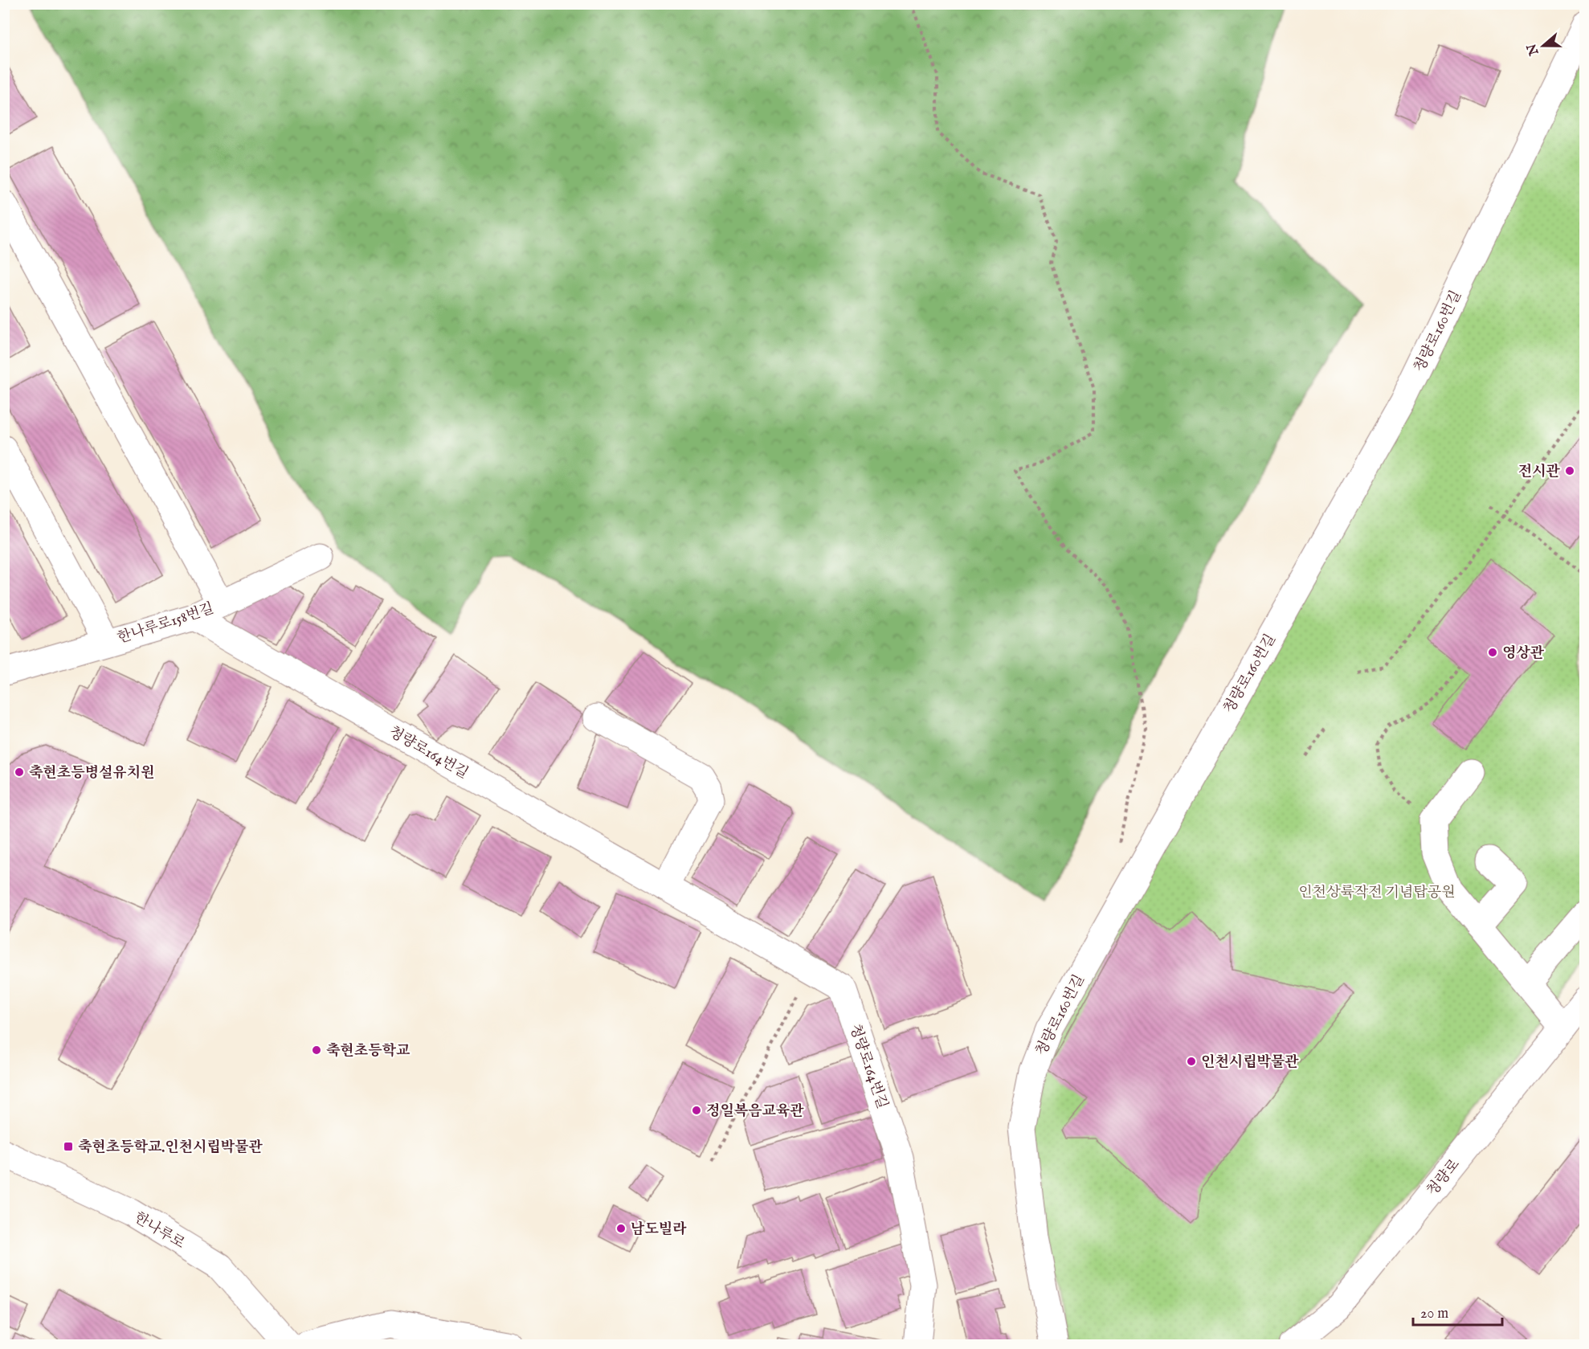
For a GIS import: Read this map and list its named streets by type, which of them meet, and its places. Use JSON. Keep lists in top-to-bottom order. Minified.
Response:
{"streets":{"street":["청량로160번길","한나루로158번길","청량로164번길","청량로","한나루로"]},"crossings":[["한나루로158번길","청량로164번길"]],"parks":["인천상륙작전 기념탑공원"],"places":{"other":["전시관","영상관","축현초등병설유치원","축현초등학교","인천시립박물관","정일복음교육관","남도빌라"],"transit":["축현초등학교.인천시립박물관"]},"scale_bar":"20 m","north":"left"}
